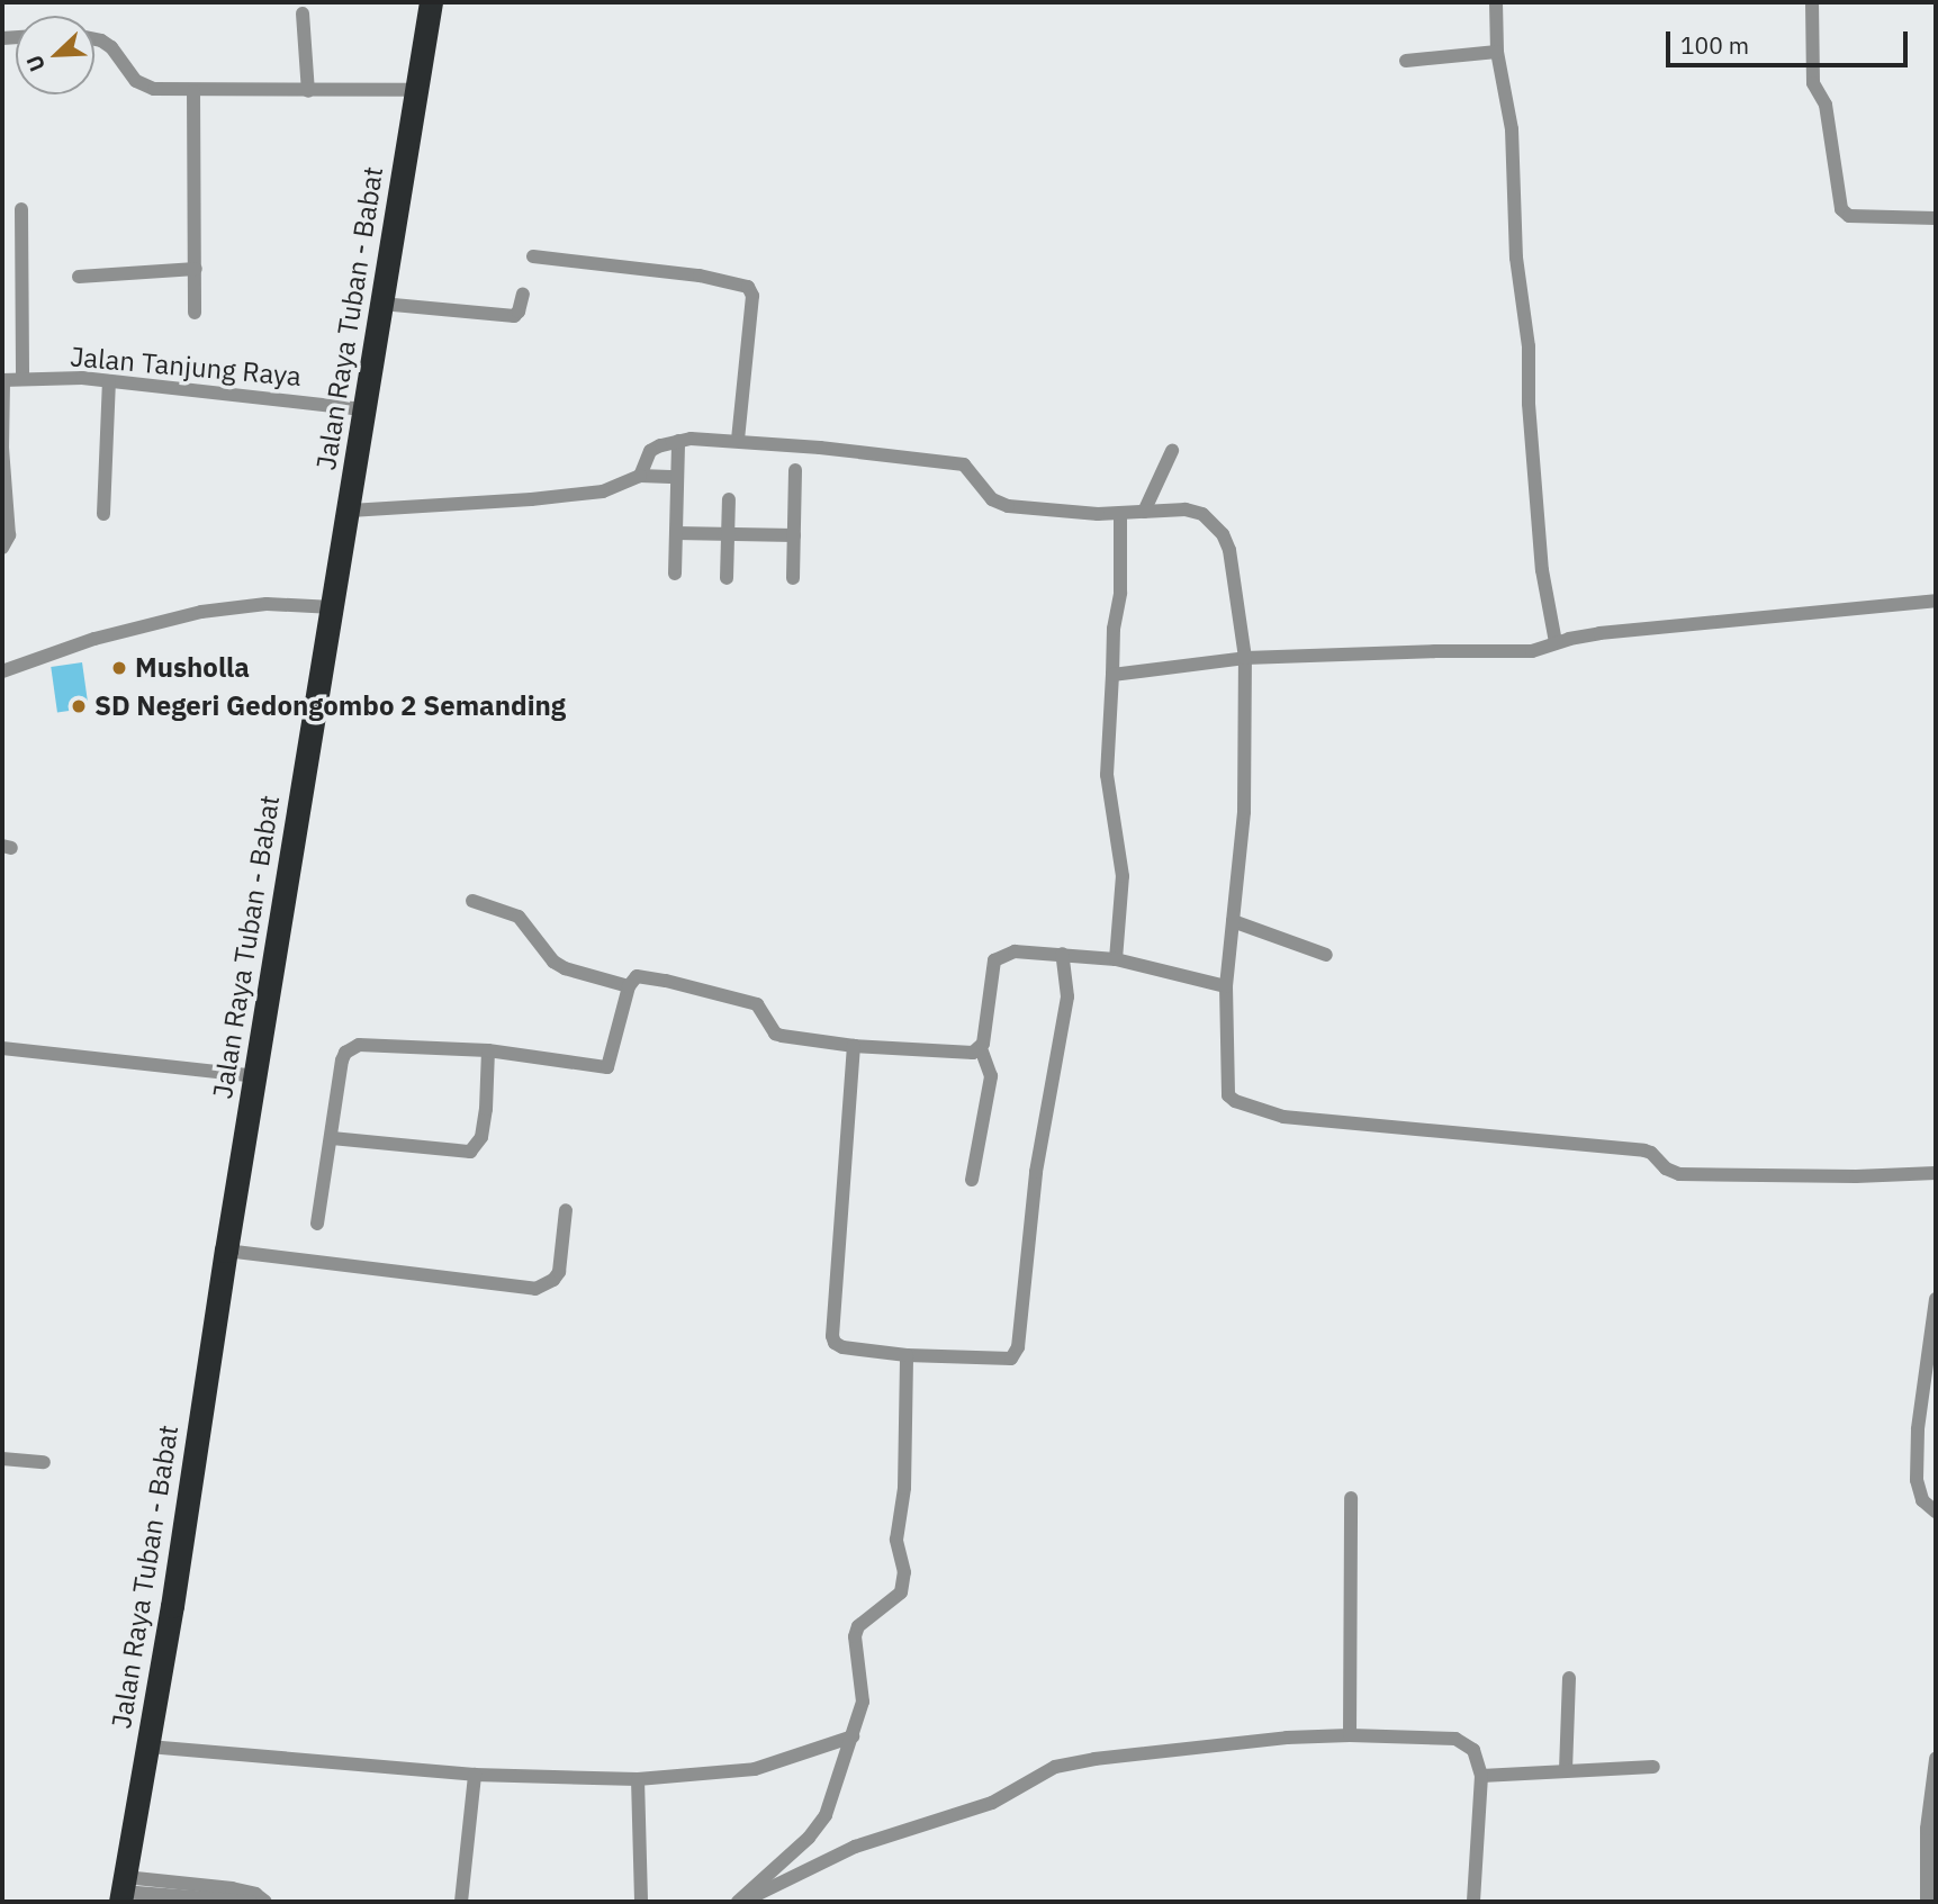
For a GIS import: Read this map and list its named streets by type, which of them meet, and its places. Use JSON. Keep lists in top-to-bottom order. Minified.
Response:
{"streets":{"highway":["Jalan Raya Tuban - Babat"],"street":["Jalan Tanjung Raya"]},"crossings":[["Jalan Raya Tuban - Babat","Jalan Tanjung Raya"]],"places":["Musholla","SD Negeri Gedongombo 2 Semanding"],"scale_bar":"100 m","north":"bottom left"}
